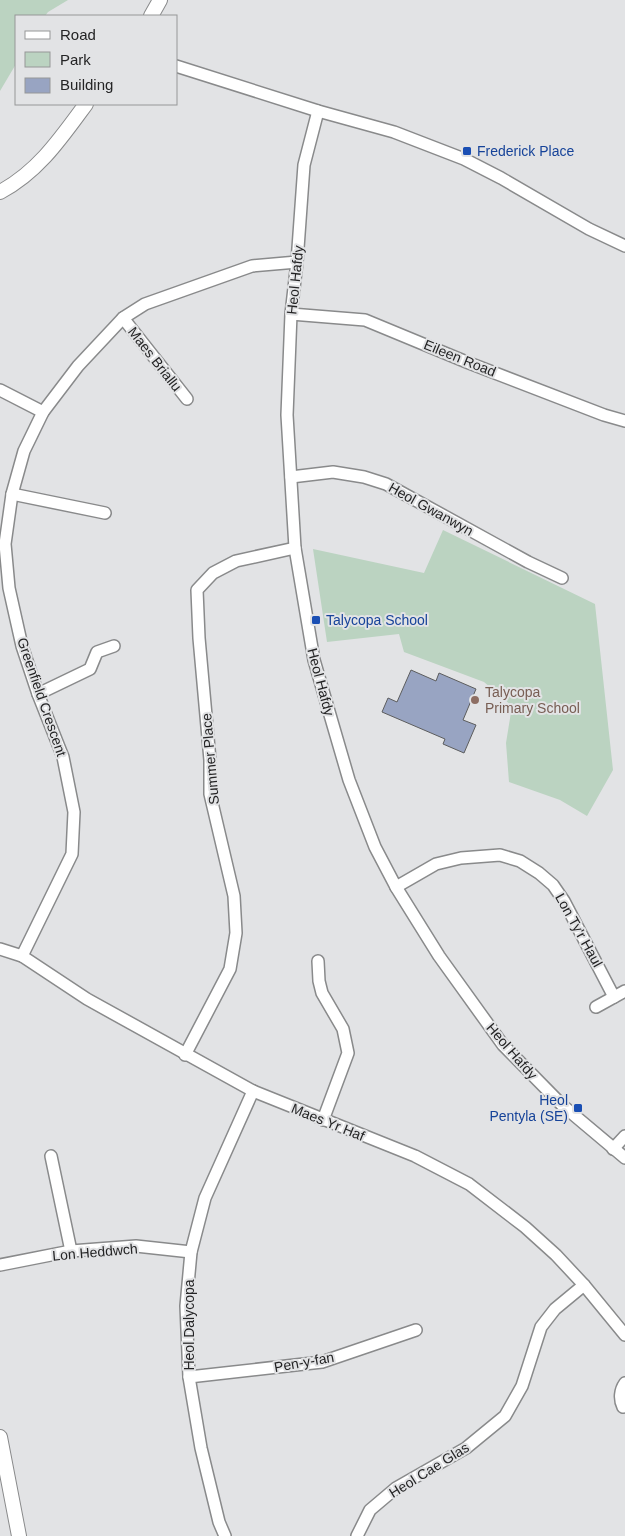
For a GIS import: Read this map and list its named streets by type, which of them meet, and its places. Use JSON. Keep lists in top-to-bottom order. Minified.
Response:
{"streets":{"street":["Heol Hafdy","Eileen Road","Maes Briallu","Heol Gwanwyn","Greenfield Crescent","Summer Place","Lon Ty'r Haul","Maes Yr Haf","Lon Heddwch","Heol Dalycopa","Pen-y-fan","Heol Cae Glas"]},"crossings":[["Heol Hafdy","Eileen Road"],["Heol Hafdy","Heol Gwanwyn"],["Heol Hafdy","Greenfield Crescent"],["Heol Hafdy","Summer Place"],["Heol Hafdy","Lon Ty'r Haul"],["Maes Briallu","Greenfield Crescent"],["Greenfield Crescent","Maes Yr Haf"],["Summer Place","Maes Yr Haf"],["Maes Yr Haf","Heol Dalycopa"],["Maes Yr Haf","Heol Cae Glas"],["Lon Heddwch","Heol Dalycopa"],["Heol Dalycopa","Pen-y-fan"]],"places":{"transit":["Frederick Place","Talycopa School","Heol Pentyla (SE)"],"other":["Talycopa Primary School"]},"legend":["Road","Park","Building"]}
